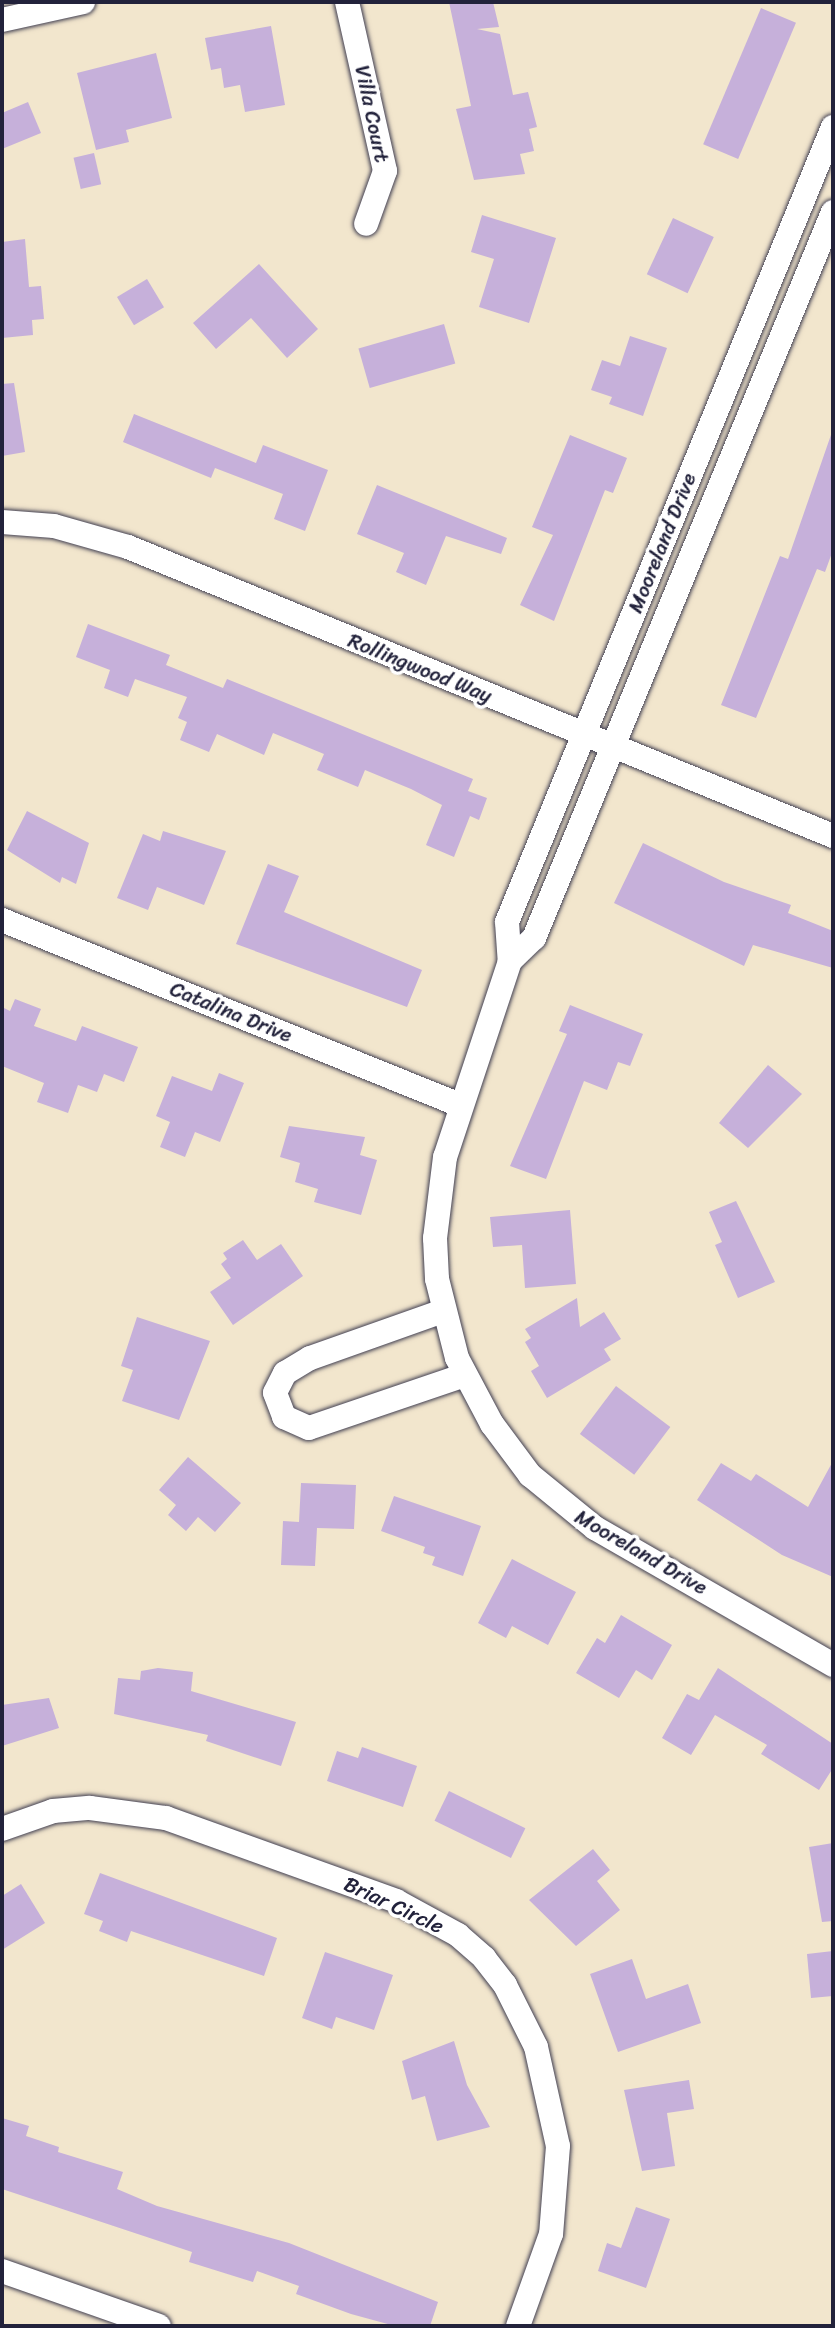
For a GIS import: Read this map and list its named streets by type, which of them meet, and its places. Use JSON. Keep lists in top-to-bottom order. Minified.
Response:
{"streets":{"street":["Villa Court","Mooreland Drive","Rollingwood Way","Catalina Drive","Briar Circle"]},"crossings":[["Mooreland Drive","Rollingwood Way"],["Mooreland Drive","Catalina Drive"]]}
